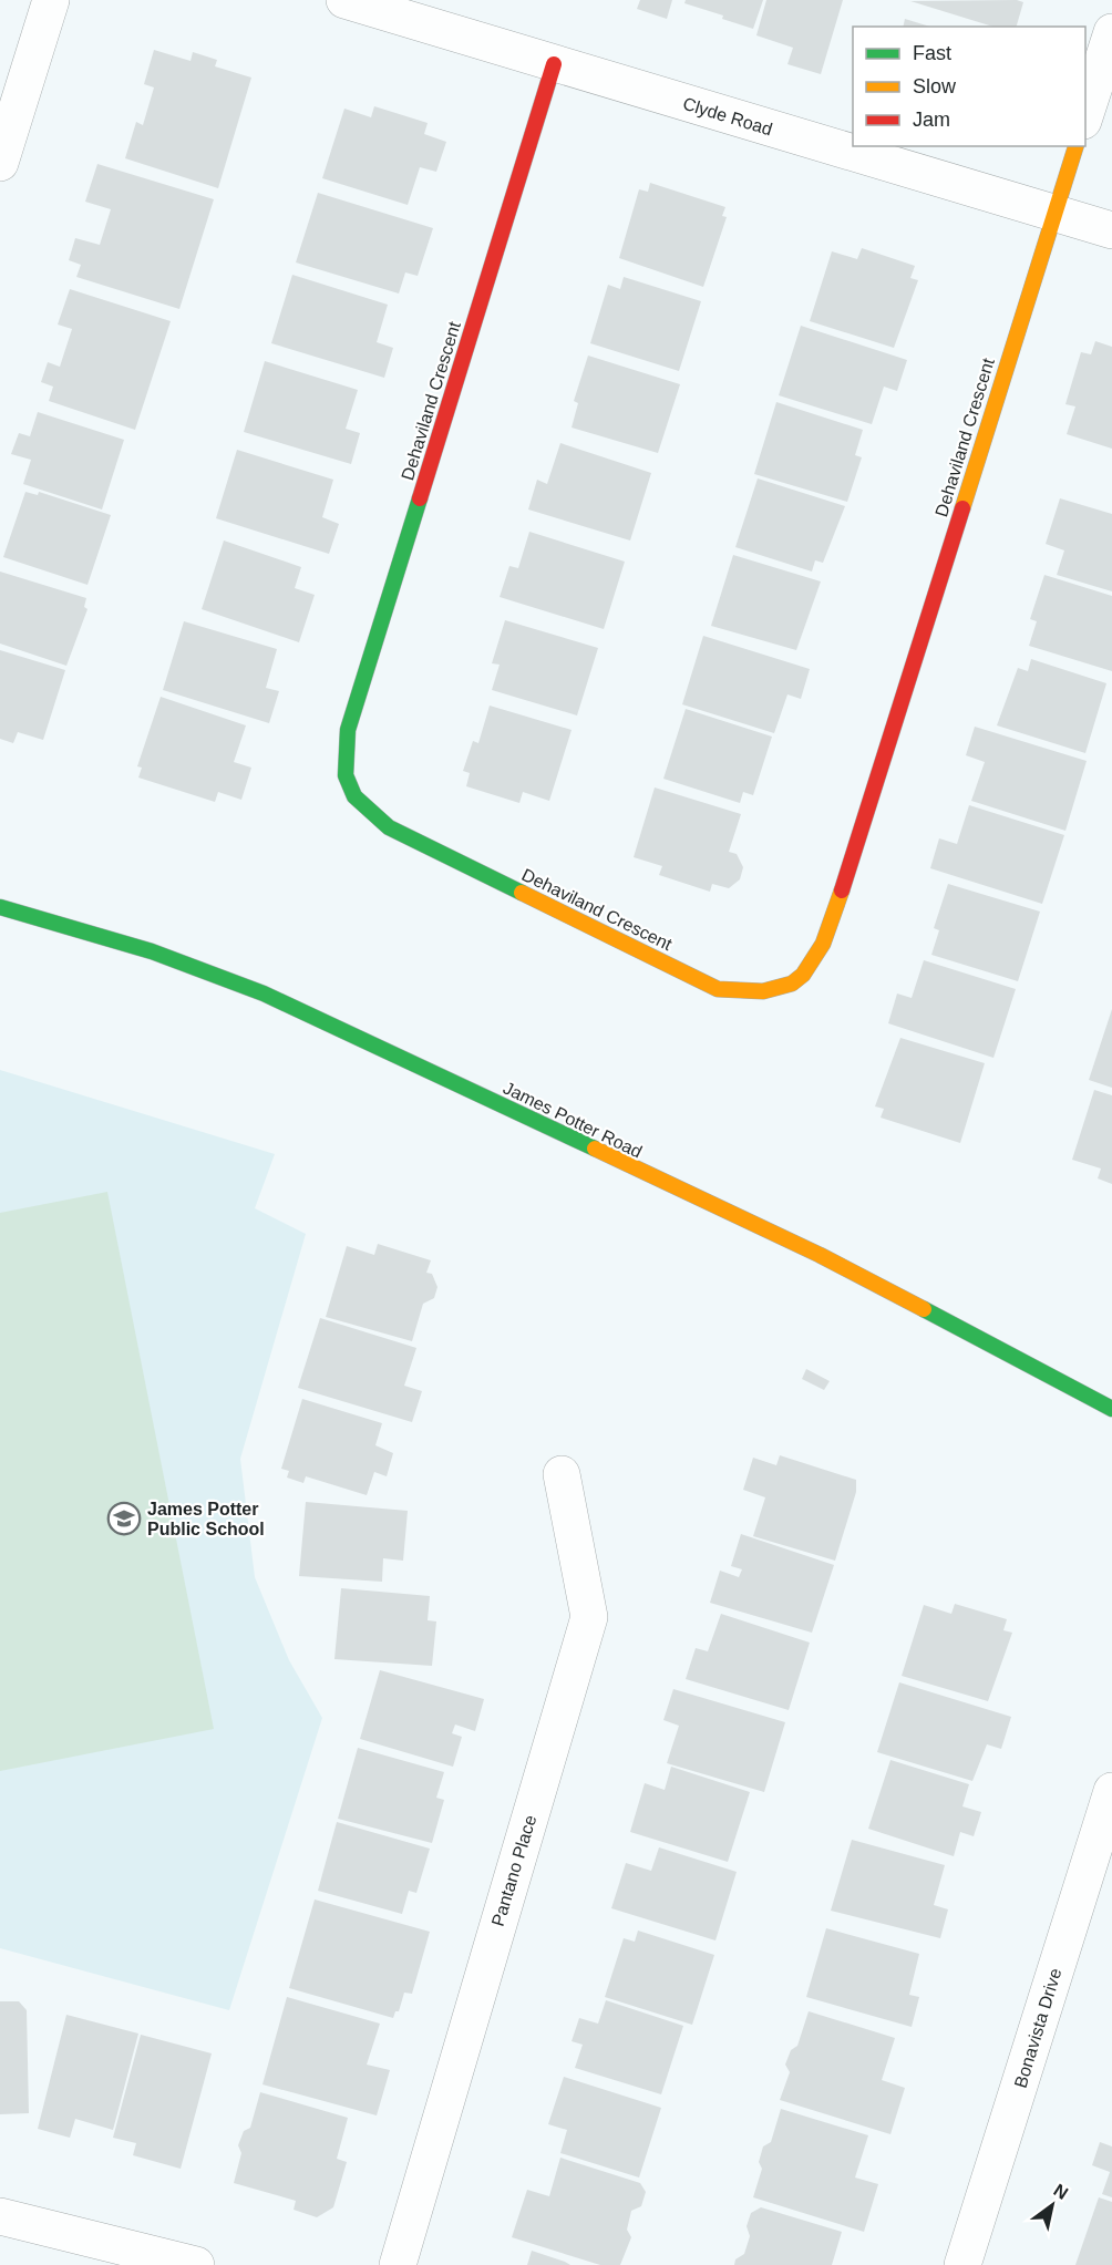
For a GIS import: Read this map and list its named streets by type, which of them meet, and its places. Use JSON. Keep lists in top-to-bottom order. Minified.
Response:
{"streets":{"street":["Clyde Road","Dehaviland Crescent","James Potter Road","Pantano Place","Bonavista Drive"]},"crossings":[["Clyde Road","Dehaviland Crescent"]],"places":{"school or university":["James Potter Public School"]},"legend":["Fast","Slow","Jam"],"north":"top right"}
